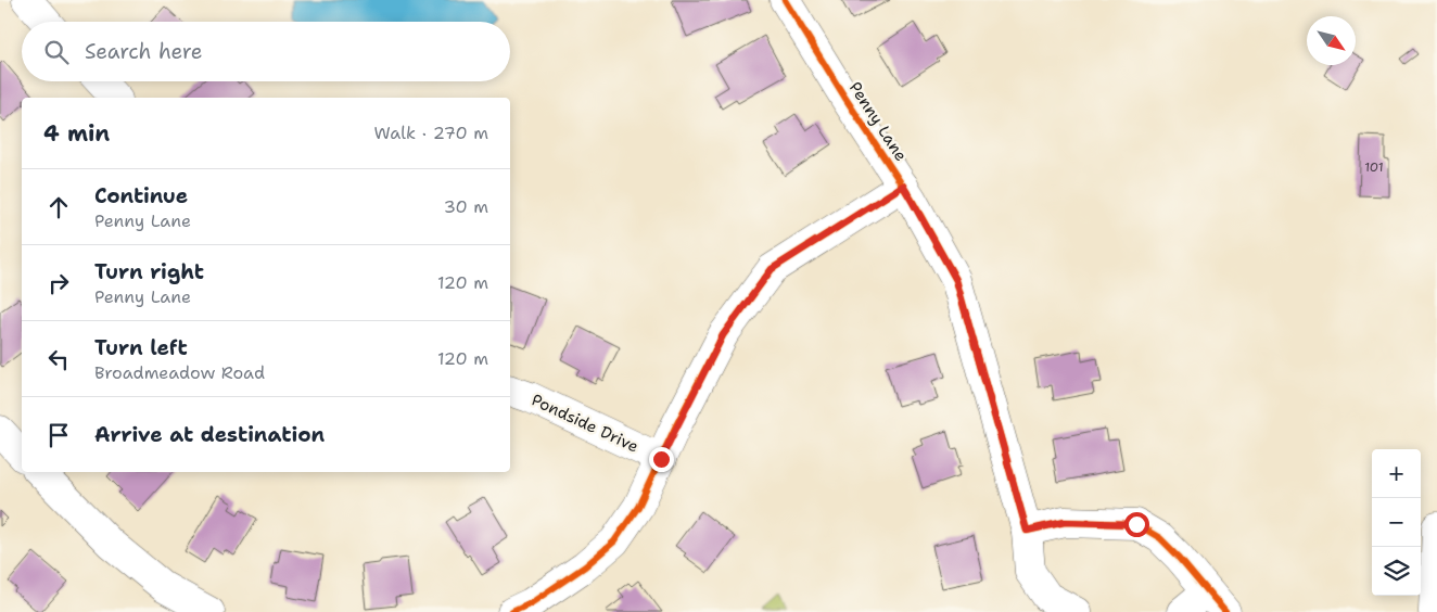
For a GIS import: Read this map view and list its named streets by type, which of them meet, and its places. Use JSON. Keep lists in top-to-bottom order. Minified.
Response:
{"streets":{"street":["Penny Lane","Pondside Drive"]},"house_numbers":["101"],"north":"bottom right","page":{"search":"Search here","heading":["4 min","Walk · 270 m"],"list":[["Continue","Penny Lane","30 m"],["Turn right","Penny Lane","120 m"],["Turn left","Broadmeadow Road","120 m"],"Arrive at destination"],"map_buttons":["+","−"]}}
